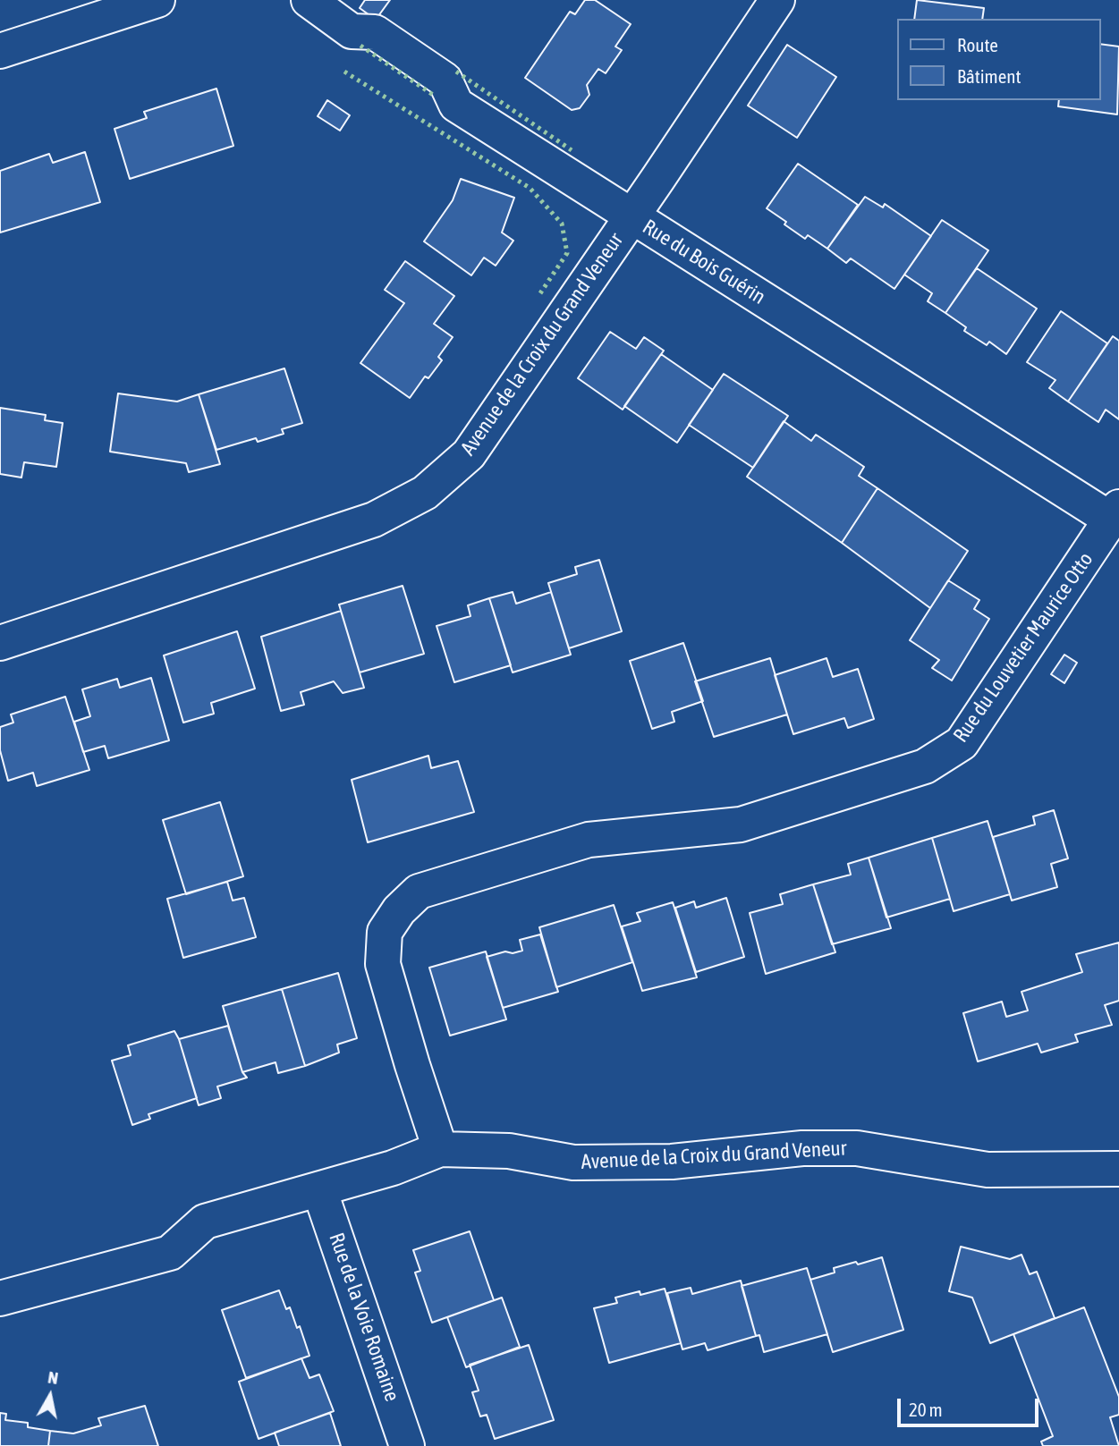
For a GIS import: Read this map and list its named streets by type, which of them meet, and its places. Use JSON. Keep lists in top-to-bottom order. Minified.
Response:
{"streets":{"street":["Rue du Bois Guérin","Avenue de la Croix du Grand Veneur","Rue du Louvetier Maurice Otto","Rue de la Voie Romaine"]},"crossings":[["Rue du Bois Guérin","Avenue de la Croix du Grand Veneur"],["Rue du Bois Guérin","Rue du Louvetier Maurice Otto"],["Avenue de la Croix du Grand Veneur","Rue du Louvetier Maurice Otto"],["Avenue de la Croix du Grand Veneur","Rue de la Voie Romaine"]],"legend":["Route","Bâtiment"],"scale_bar":"20 m","north":"top"}
